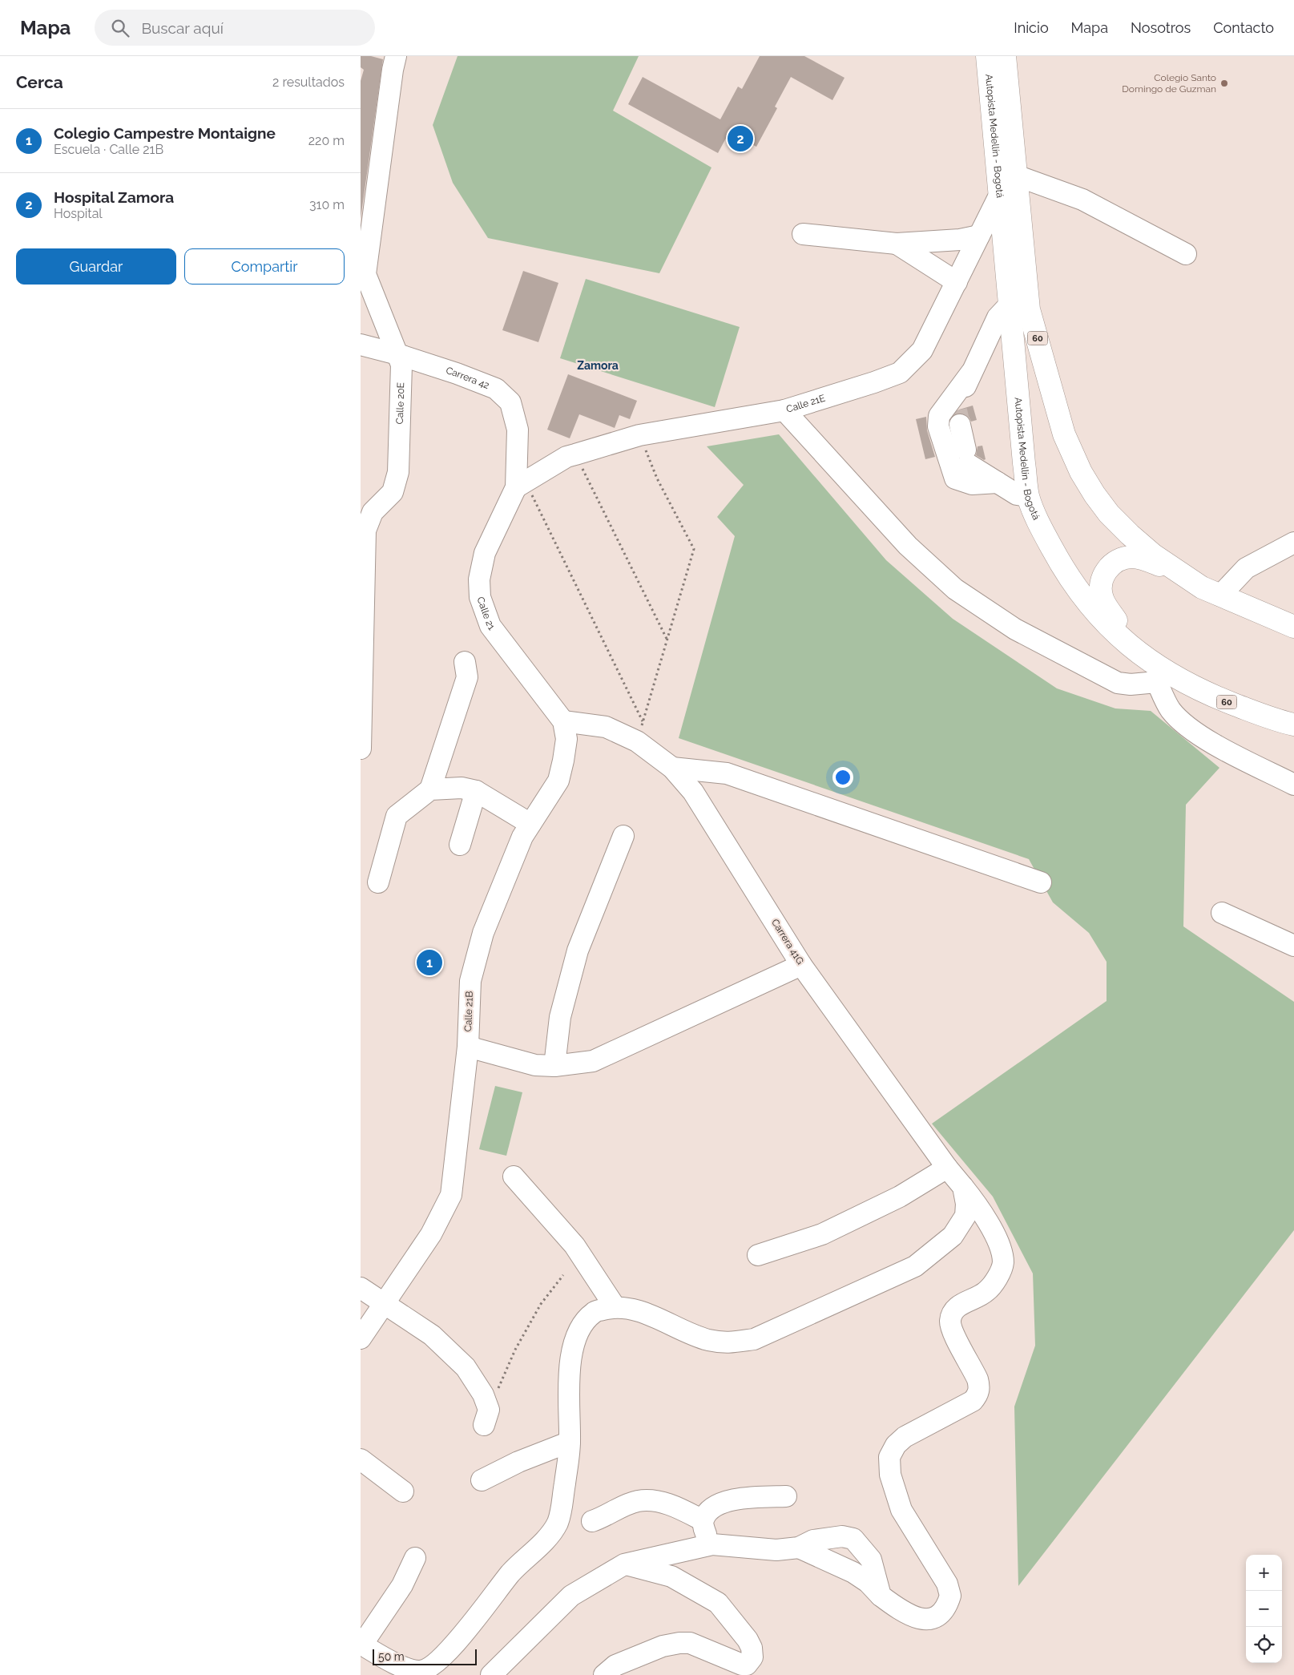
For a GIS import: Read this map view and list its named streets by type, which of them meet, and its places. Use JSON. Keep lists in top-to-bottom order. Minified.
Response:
{"streets":{"highway":["Autopista Medellín - Bogotá","60"],"street":["Carrera 42","Calle 20E","Calle 21E","Calle 21","Carrera 41G","Calle 21B"]},"crossings":[["Autopista Medellín - Bogotá","Calle 21E"],["Carrera 42","Calle 20E"],["Carrera 42","Calle 21E"],["Carrera 42","Calle 21"],["Calle 21E","Calle 21"],["Calle 21","Carrera 41G"],["Calle 21","Calle 21B"],["Carrera 41G","Calle 21B"]],"districts":["Zamora"],"places":["Colegio Santo Domingo de Guzman"],"scale_bar":"50 m","page":{"header":"Mapa","search":"Buscar aquí","nav":["Inicio","Mapa","Nosotros","Contacto"],"heading":["Cerca","2 resultados"],"list":[{"mark":"1","name":"Colegio Campestre Montaigne","note":"Escuela · Calle 21B","value":"220 m"},{"mark":"2","name":"Hospital Zamora","note":"Hospital","value":"310 m"}],"pins":["2","1"],"buttons":["Guardar","Compartir"],"map_buttons":["+","−"],"scale":"50 m"}}
